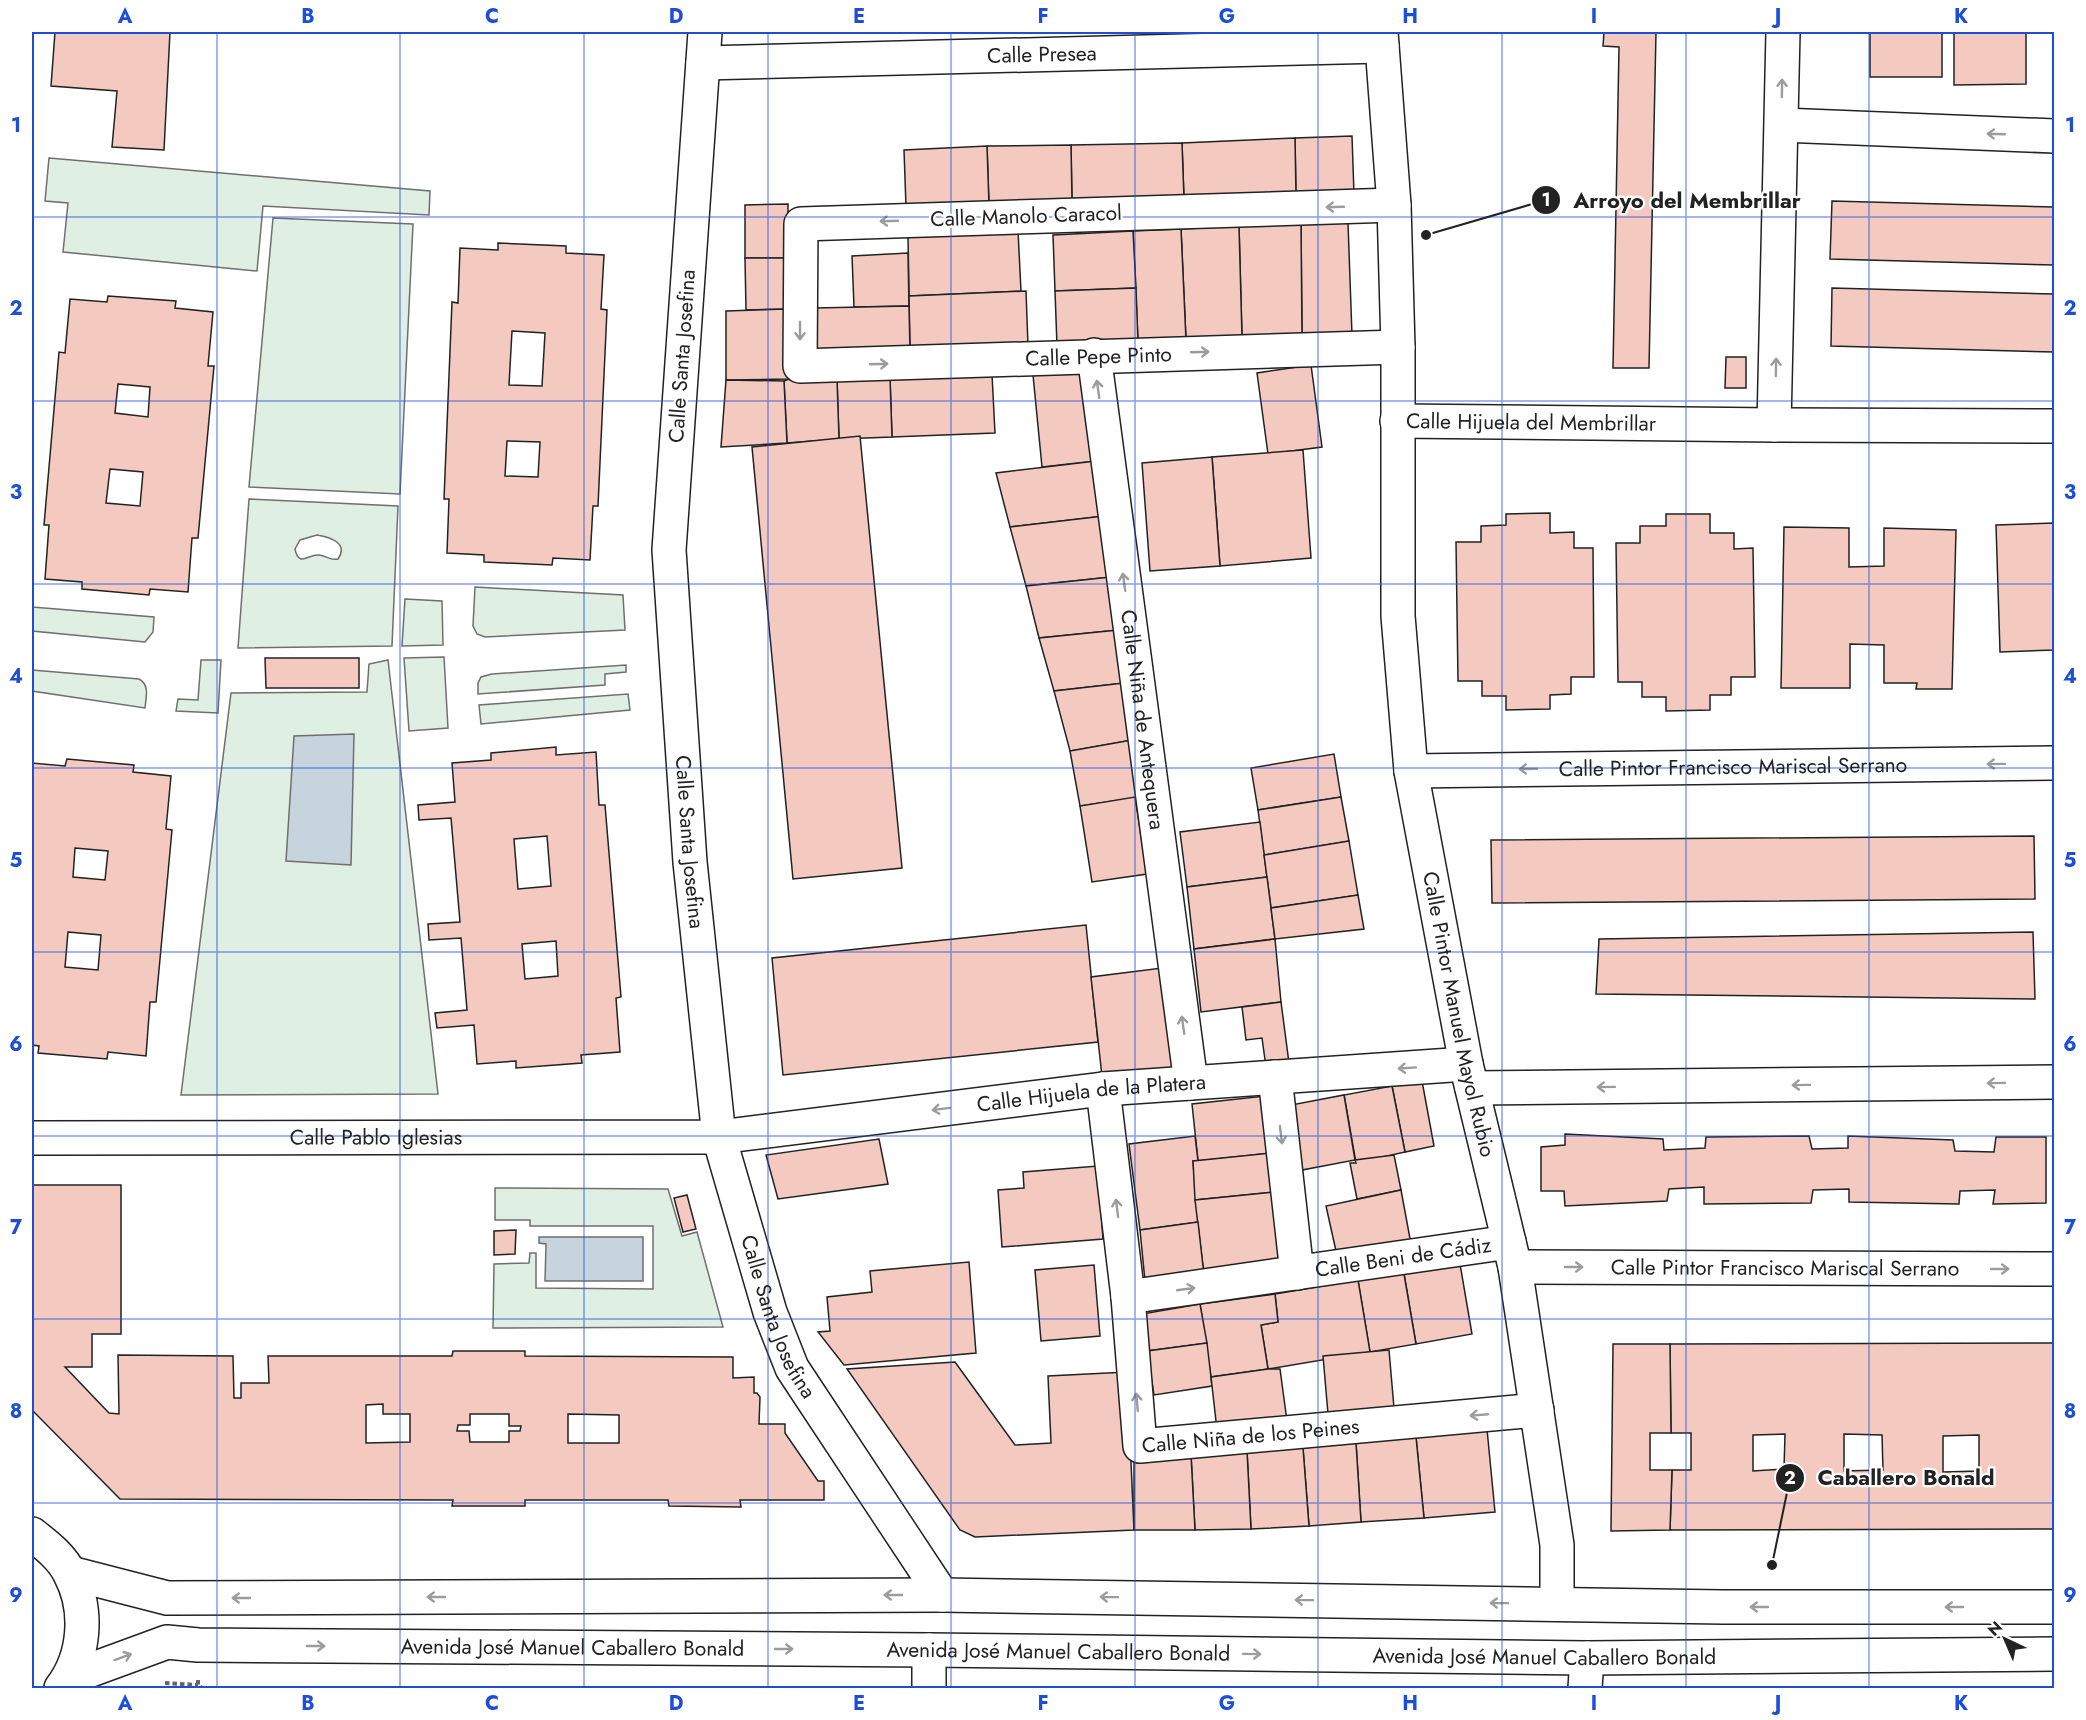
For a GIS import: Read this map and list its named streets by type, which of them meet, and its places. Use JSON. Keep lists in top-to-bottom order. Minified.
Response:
{"streets":{"street":["Calle Presea","Calle Manolo Caracol","Calle Santa Josefina","Calle Pepe Pinto","Calle Hijuela del Membrillar","Calle Niña de Antequera","Calle Pintor Francisco Mariscal Serrano","Calle Pintor Manuel Mayol Rubio","Calle Hijuela de la Platera","Calle Pablo Iglesias","Calle Beni de Cádiz","Calle Niña de los Peines","Avenida José Manuel Caballero Bonald"]},"crossings":[["Calle Presea","Calle Santa Josefina"],["Calle Presea","Calle Hijuela del Membrillar"],["Calle Manolo Caracol","Calle Pepe Pinto"],["Calle Manolo Caracol","Calle Hijuela del Membrillar"],["Calle Santa Josefina","Calle Hijuela de la Platera"],["Calle Santa Josefina","Calle Pablo Iglesias"],["Calle Pepe Pinto","Calle Hijuela del Membrillar"],["Calle Pepe Pinto","Calle Niña de Antequera"],["Calle Hijuela del Membrillar","Calle Pintor Manuel Mayol Rubio"],["Calle Niña de Antequera","Calle Hijuela de la Platera"],["Calle Pintor Francisco Mariscal Serrano","Calle Pintor Manuel Mayol Rubio"],["Calle Pintor Francisco Mariscal Serrano","Calle Beni de Cádiz"],["Calle Pintor Manuel Mayol Rubio","Calle Hijuela de la Platera"],["Calle Pintor Manuel Mayol Rubio","Calle Beni de Cádiz"],["Calle Pintor Manuel Mayol Rubio","Calle Niña de los Peines"],["Calle Hijuela de la Platera","Calle Pablo Iglesias"],["Calle Hijuela de la Platera","Calle Beni de Cádiz"],["Calle Hijuela de la Platera","Calle Niña de los Peines"],["Calle Beni de Cádiz","Calle Niña de los Peines"]],"one_way":["Calle Manolo Caracol","Calle Pepe Pinto","Calle Niña de Antequera","Calle Hijuela de la Platera"],"places":["Arroyo del Membrillar","Caballero Bonald"],"north":"top left","grid":{"columns":["A","B","C","D","E","F","G","H","I","J","K"],"rows":["1","2","3","4","5","6","7","8","9"]}}
